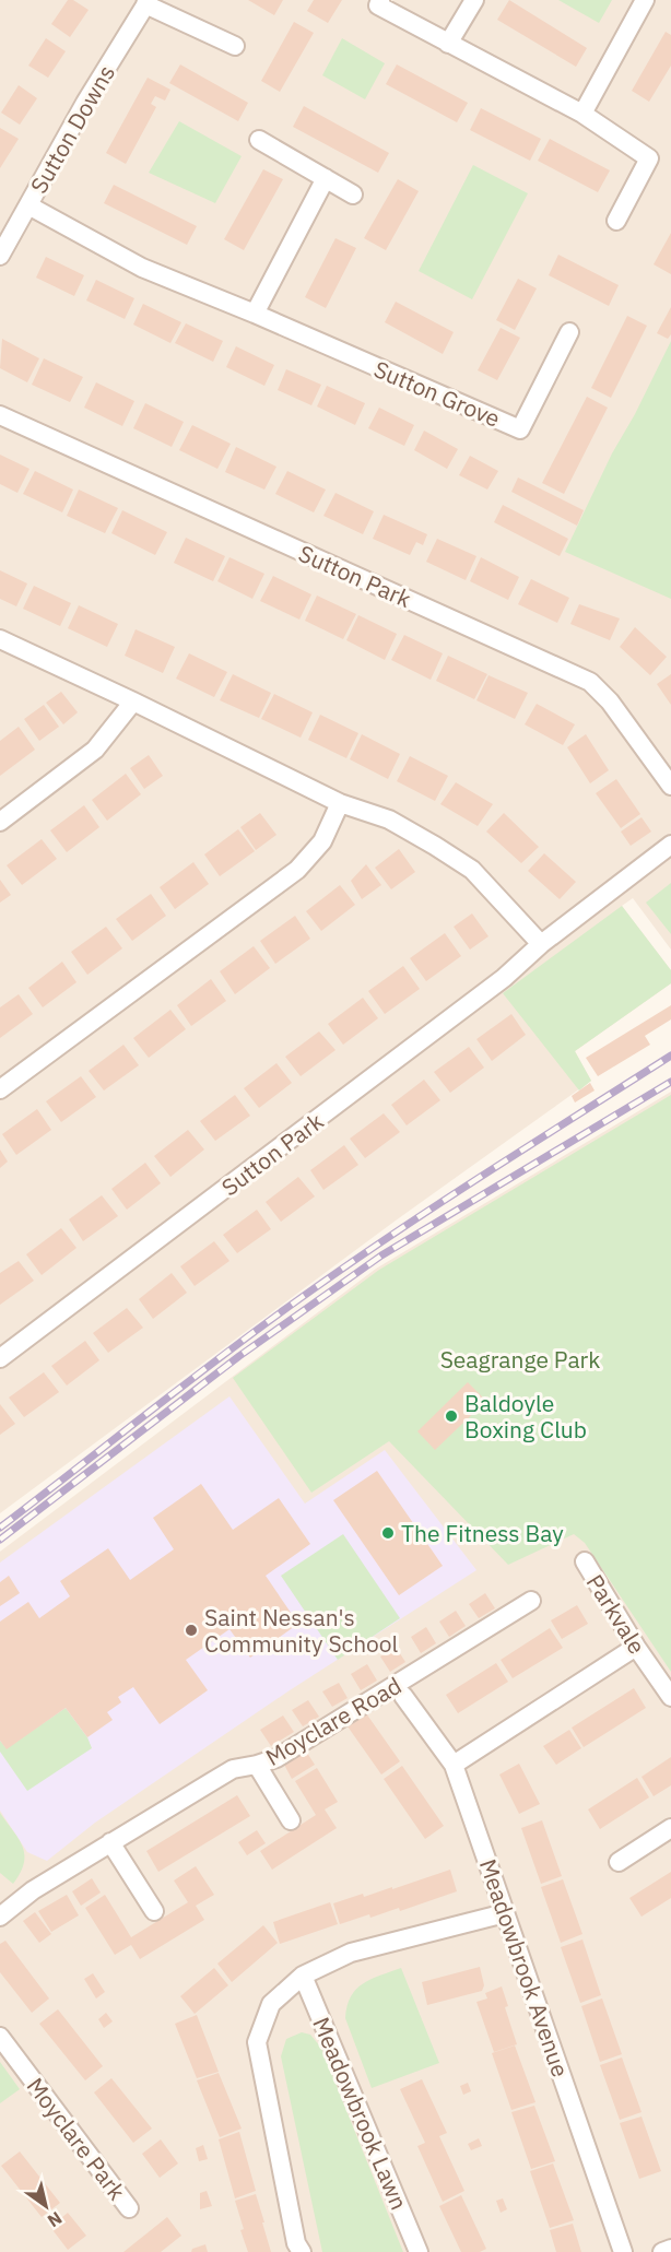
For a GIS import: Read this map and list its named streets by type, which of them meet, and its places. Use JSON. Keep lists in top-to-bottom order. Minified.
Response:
{"streets":{"street":["Sutton Downs","Sutton Grove","Sutton Park","Parkvale","Moyclare Road","Meadowbrook Avenue","Meadowbrook Lawn","Moyclare Park"]},"crossings":[["Sutton Downs","Sutton Grove"]],"parks":["Seagrange Park"],"places":["Baldoyle Boxing Club","The Fitness Bay","Saint Nessan's Community School"],"north":"bottom right"}
